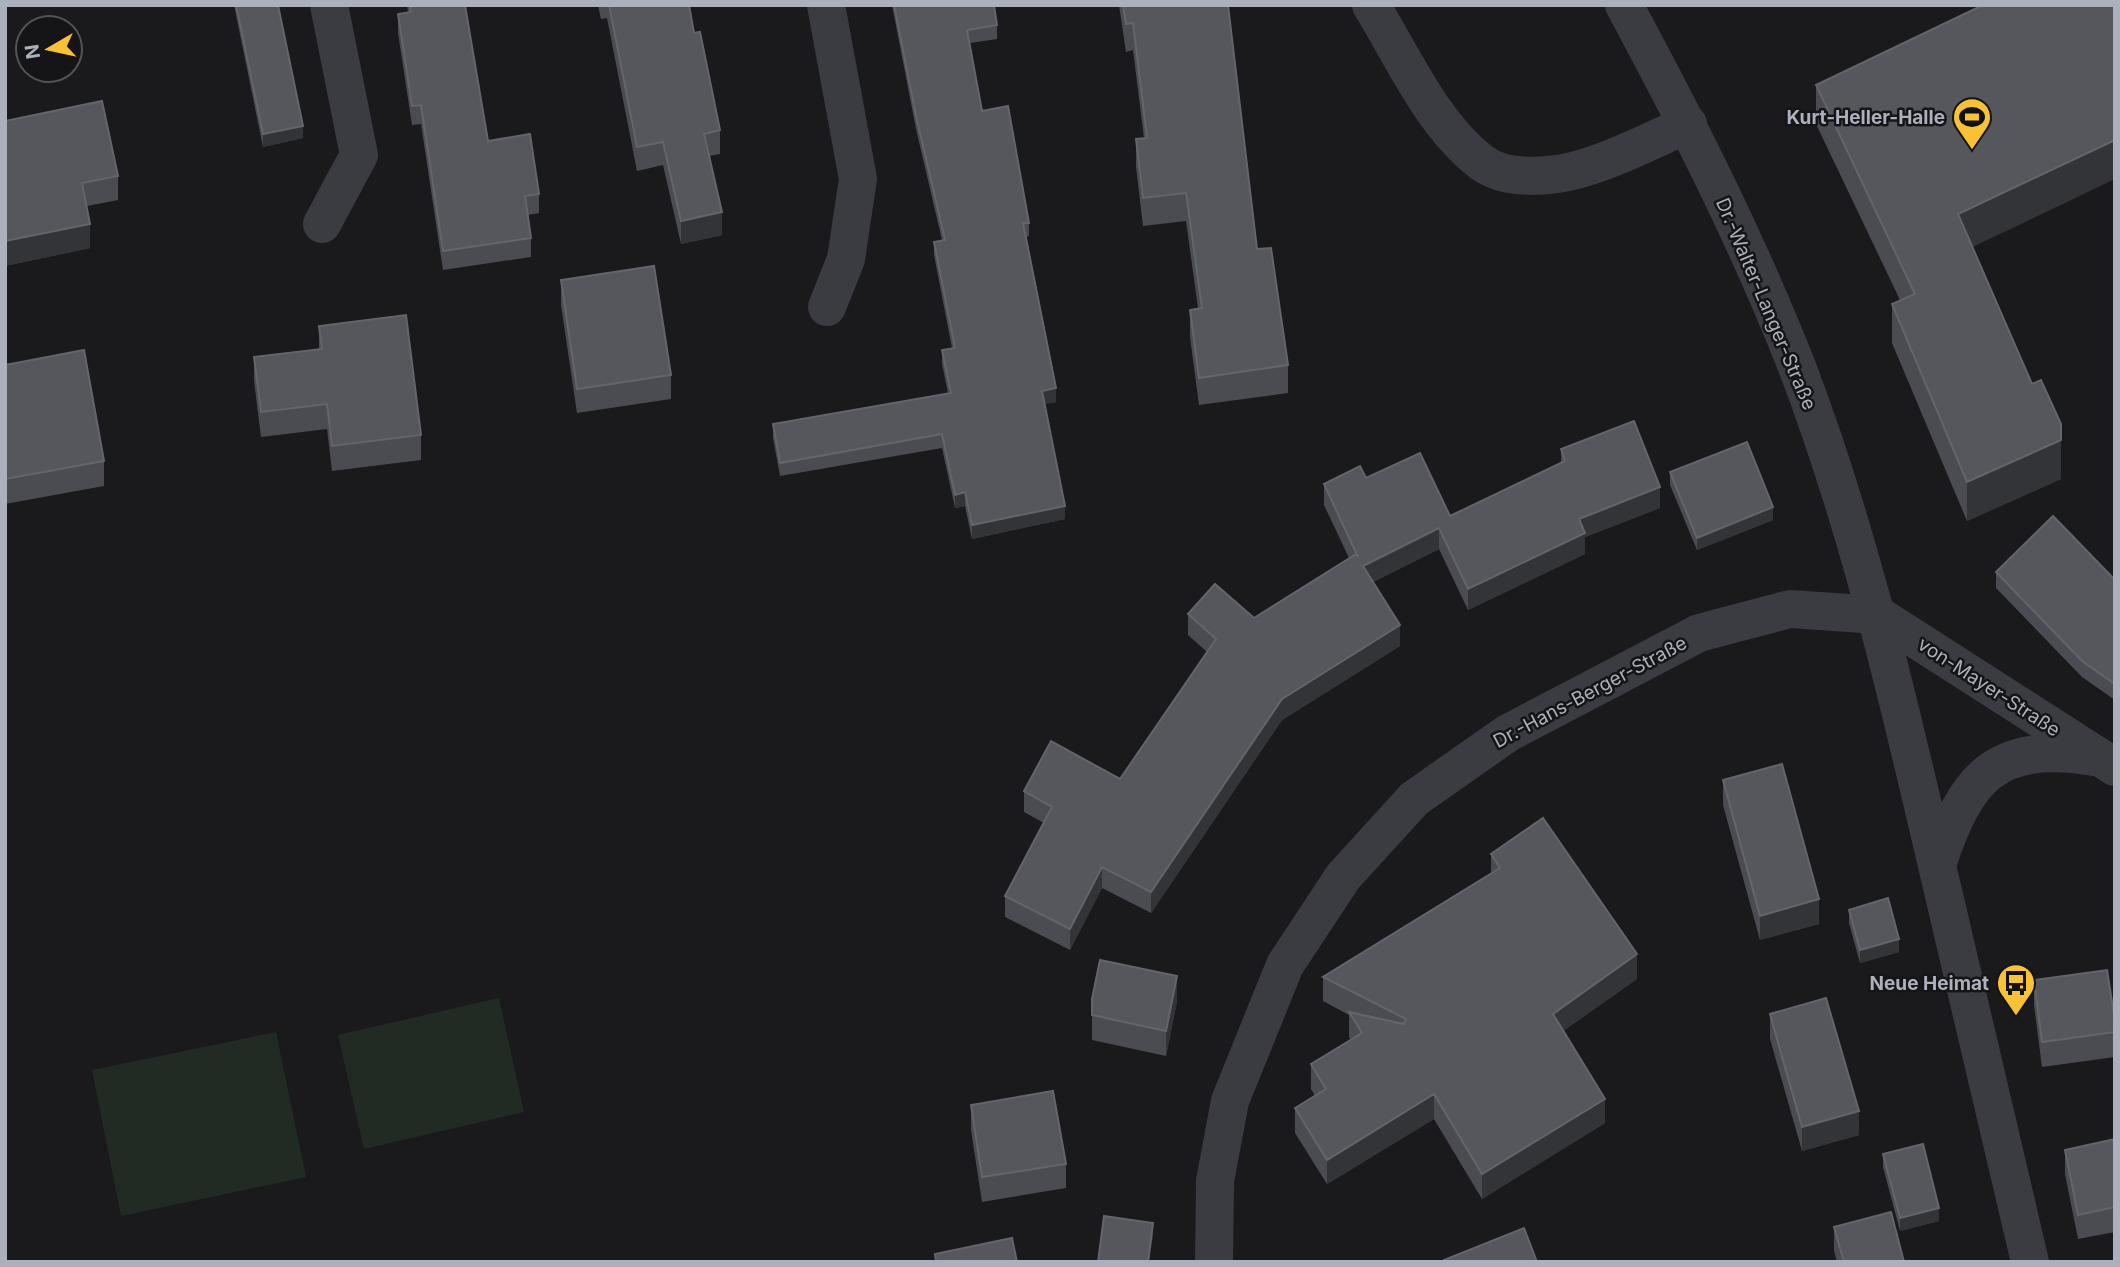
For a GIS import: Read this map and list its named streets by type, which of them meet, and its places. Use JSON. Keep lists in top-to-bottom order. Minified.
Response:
{"streets":{"street":["Dr.-Walter-Langer-Straße","von-Mayer-Straße","Dr.-Hans-Berger-Straße"]},"crossings":[["Dr.-Walter-Langer-Straße","von-Mayer-Straße"],["Dr.-Walter-Langer-Straße","Dr.-Hans-Berger-Straße"],["von-Mayer-Straße","Dr.-Hans-Berger-Straße"]],"places":{"sports":["Kurt-Heller-Halle"],"bus stop":["Neue Heimat"]},"north":"left"}
